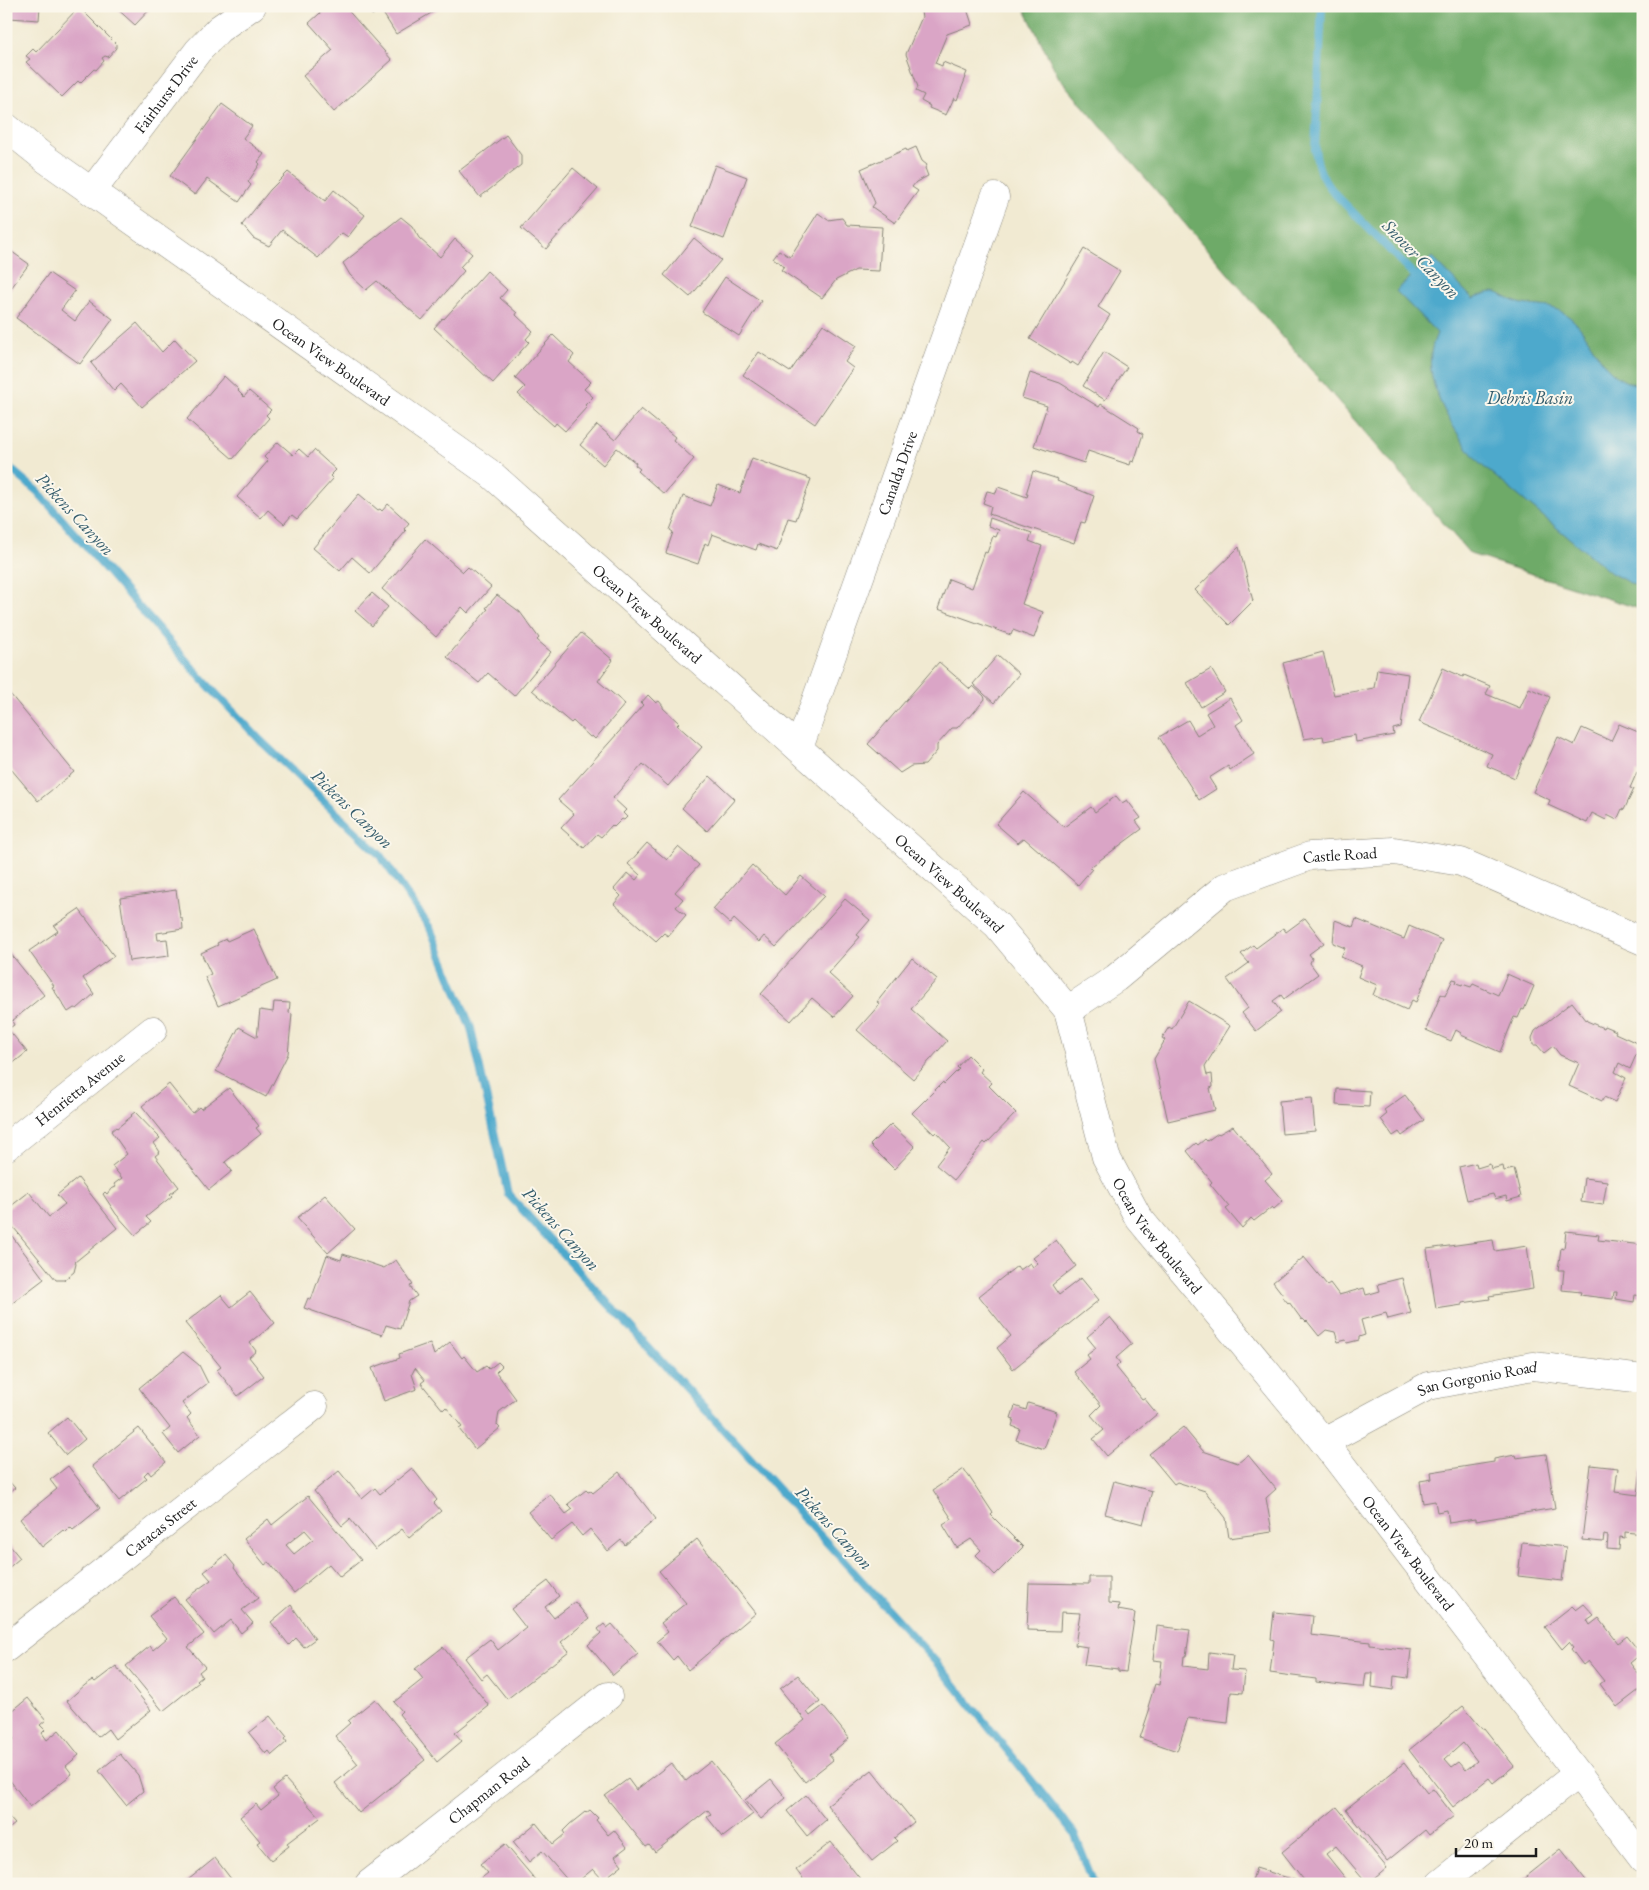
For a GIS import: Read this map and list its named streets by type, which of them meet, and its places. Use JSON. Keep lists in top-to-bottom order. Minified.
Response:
{"streets":{"street":["Fairhurst Drive","Ocean View Boulevard","Canalda Drive","Castle Road","Henrietta Avenue","San Gorgonio Road","Caracas Street","Chapman Road"]},"crossings":[["Fairhurst Drive","Ocean View Boulevard"],["Ocean View Boulevard","Canalda Drive"],["Ocean View Boulevard","Castle Road"],["Ocean View Boulevard","San Gorgonio Road"]],"water":["Snover Canyon","Debris Basin","Pickens Canyon"],"scale_bar":"20 m"}
